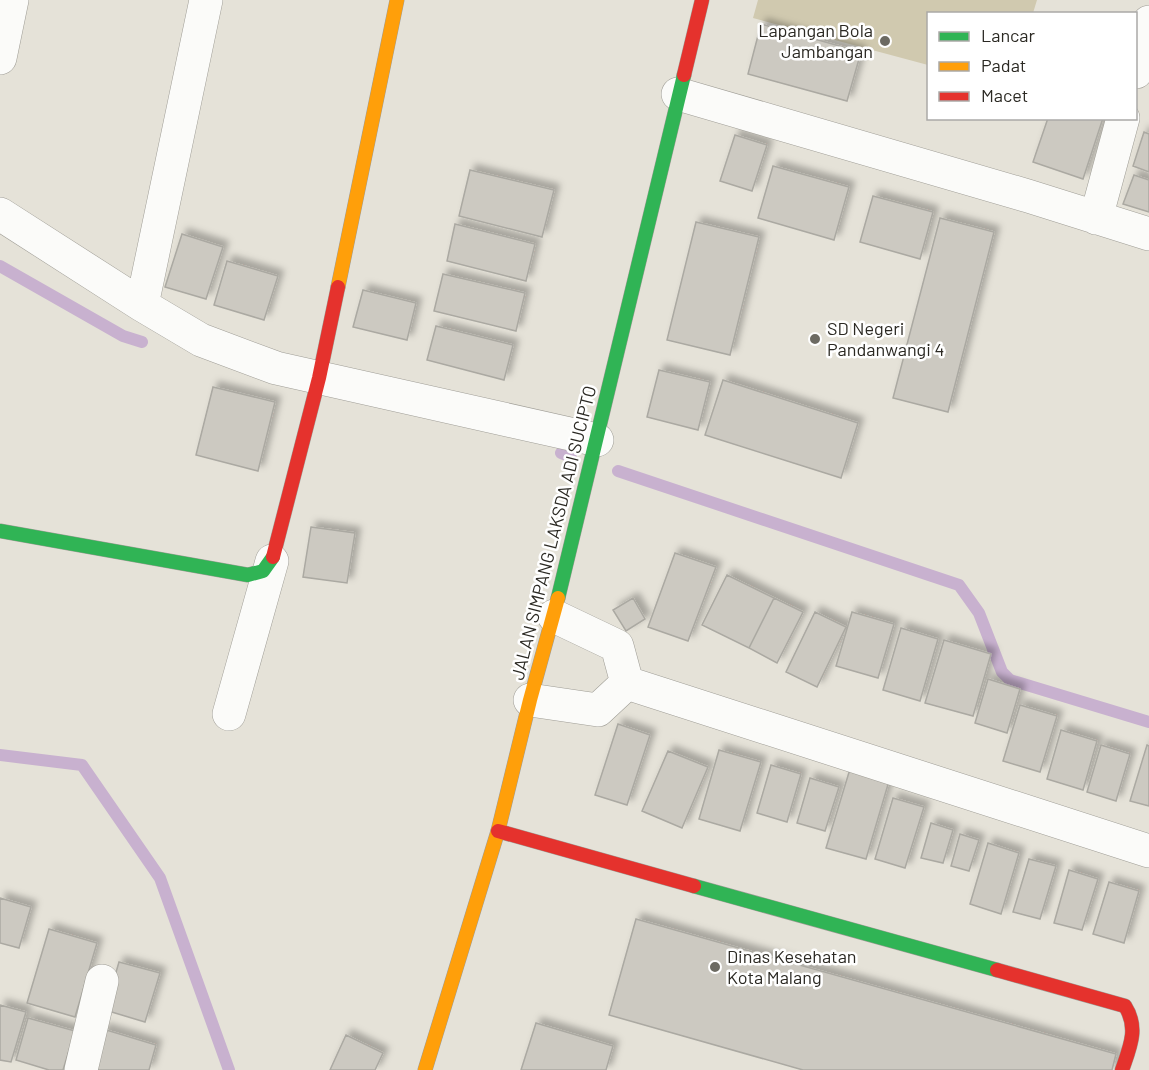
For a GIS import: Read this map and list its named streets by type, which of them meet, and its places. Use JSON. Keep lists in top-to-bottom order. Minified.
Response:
{"streets":{"street":["JALAN SIMPANG LAKSDA ADI SUCIPTO"]},"places":["Lapangan Bola Jambangan","SD Negeri Pandanwangi 4","Dinas Kesehatan Kota Malang"],"legend":["Lancar","Padat","Macet"]}
